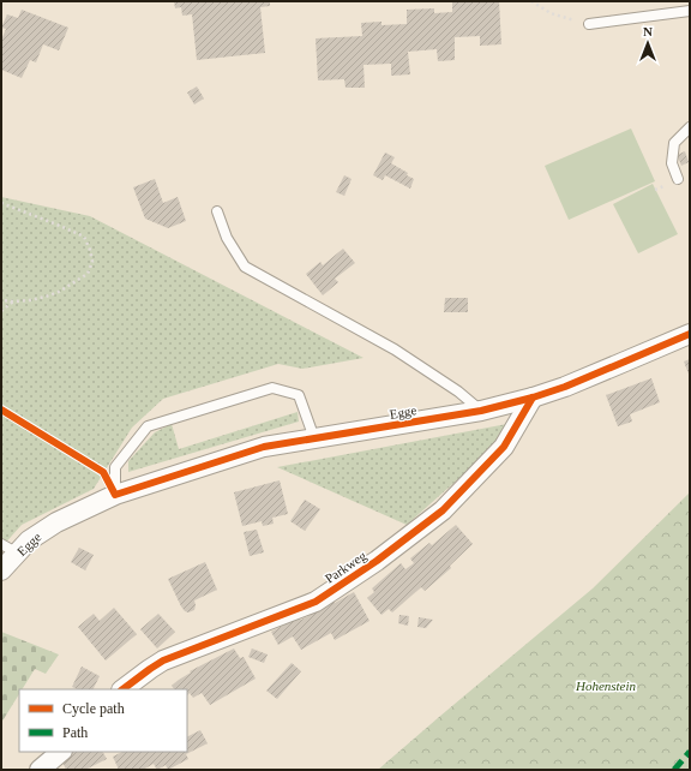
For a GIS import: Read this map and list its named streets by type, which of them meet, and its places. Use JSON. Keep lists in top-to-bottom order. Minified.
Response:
{"streets":{"street":["Egge","Parkweg"]},"crossings":[["Egge","Parkweg"]],"parks":["Hohenstein"],"legend":["Cycle path","Path"],"north":"top"}
